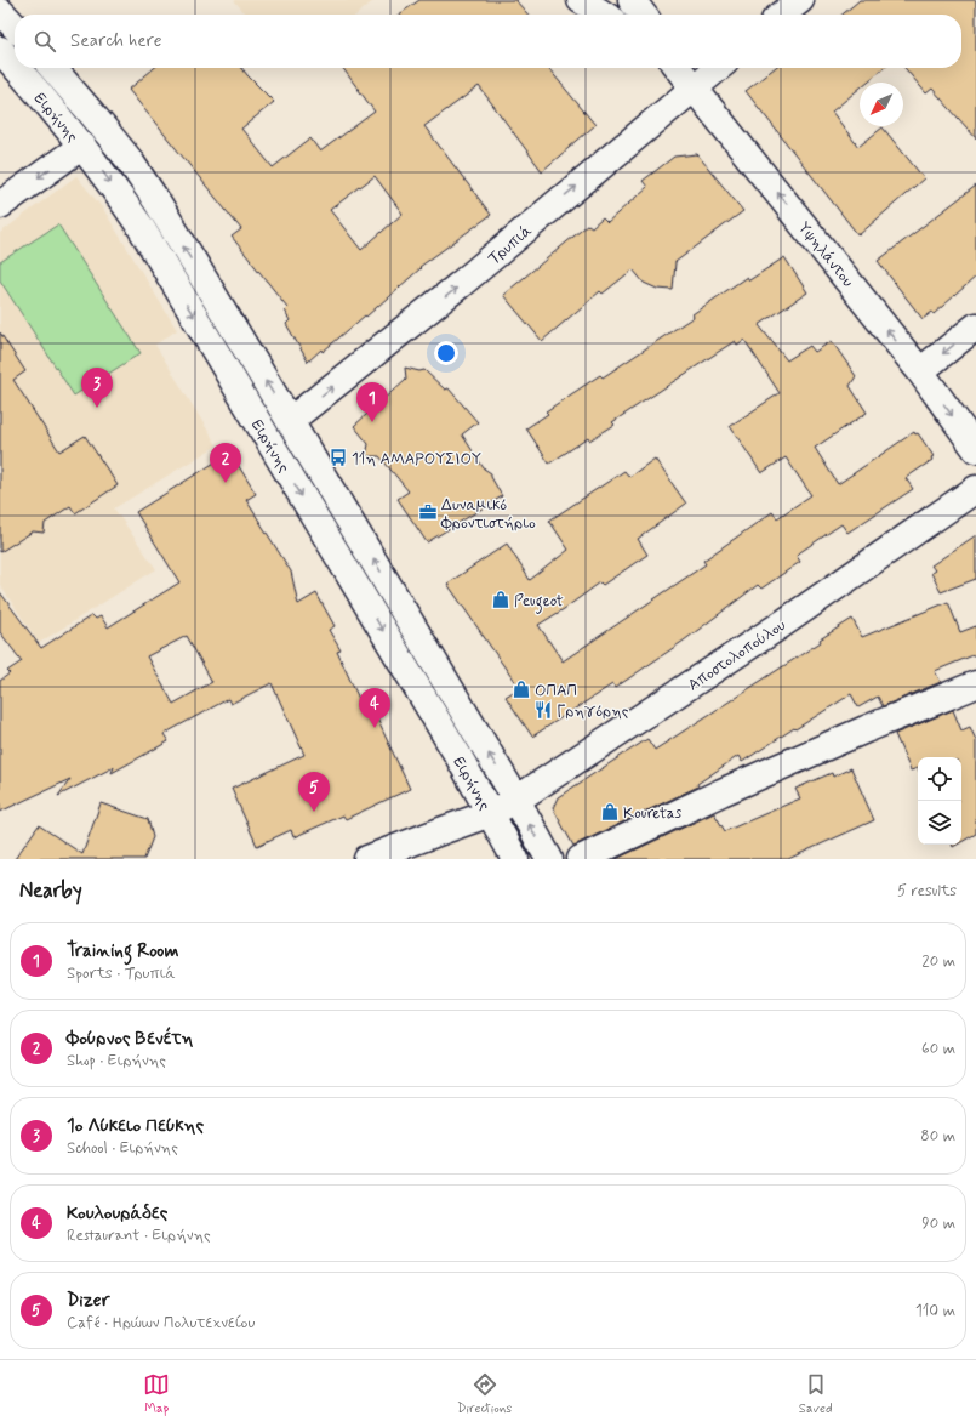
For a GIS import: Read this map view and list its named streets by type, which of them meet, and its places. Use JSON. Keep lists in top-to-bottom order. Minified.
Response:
{"streets":{"street":["Ειρήνης","Τρυπιά","Υψηλάντου","Αποστολοπούλου"]},"crossings":[["Ειρήνης","Τρυπιά"],["Ειρήνης","Αποστολοπούλου"],["Τρυπιά","Υψηλάντου"]],"one_way":["Τρυπιά"],"places":{"bus stop":["11η ΑΜΑΡΟΥΣΙΟΥ"],"office":["Δυναμικό Φροντιστήριο"],"shop":["Peugeot","ΟΠΑΠ","Kouretas"],"restaurant":["Γρηγόρης"]},"north":"bottom left","page":{"search":"Search here","pins":["3","1","2","4","5"],"heading":["Nearby","5 results"],"list":[{"mark":"1","name":"Training Room","note":"Sports · Τρυπιά","value":"20 m"},{"mark":"2","name":"Φούρνος Βενέτη","note":"Shop · Ειρήνης","value":"60 m"},{"mark":"3","name":"1ο Λύκειο Πεύκης","note":"School · Ειρήνης","value":"80 m"},{"mark":"4","name":"Κουλουράδες","note":"Restaurant · Ειρήνης","value":"90 m"},{"mark":"5","name":"Dizer","note":"Café · Ηρώων Πολυτεχνείου","value":"110 m"}],"nav":["Map","Directions","Saved"]}}
